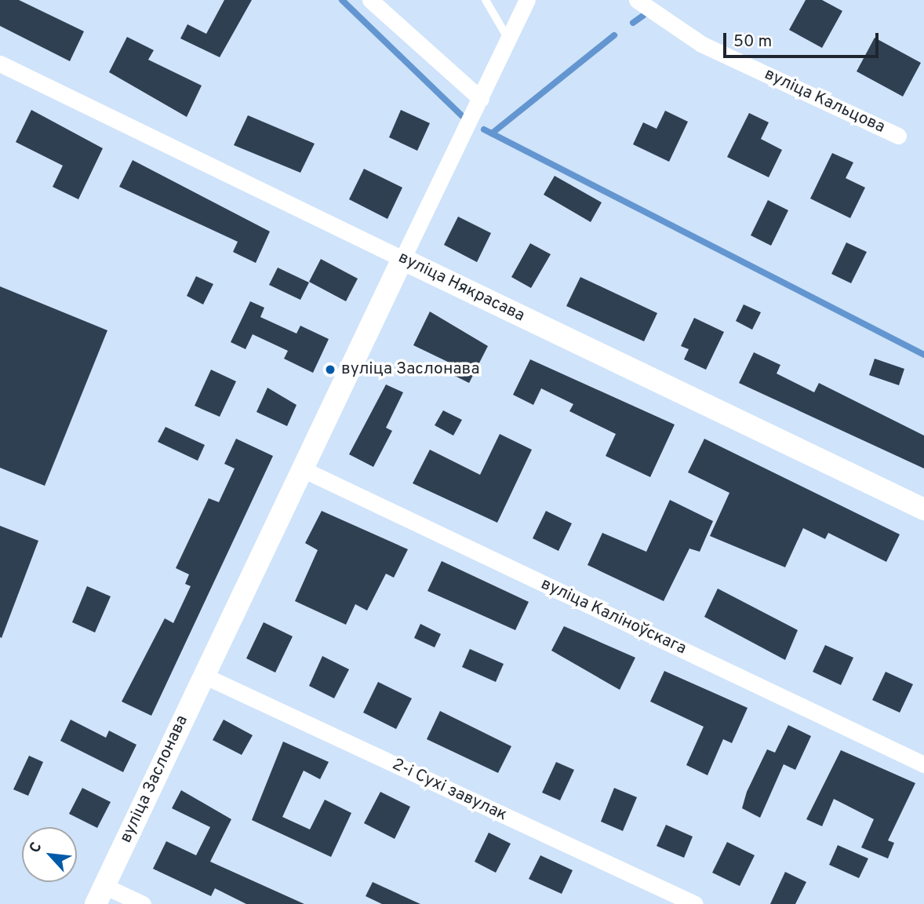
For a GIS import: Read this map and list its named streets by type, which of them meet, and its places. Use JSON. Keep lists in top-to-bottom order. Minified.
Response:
{"streets":{"street":["вуліца Кальцова","вуліца Някрасава","вуліца Каліноўскага","вуліца Заслонава","2-і Сухі завулак"]},"crossings":[["вуліца Някрасава","вуліца Заслонава"],["вуліца Каліноўскага","вуліца Заслонава"],["вуліца Заслонава","2-і Сухі завулак"]],"places":["вуліца Заслонава"],"scale_bar":"50 m","north":"top left"}
